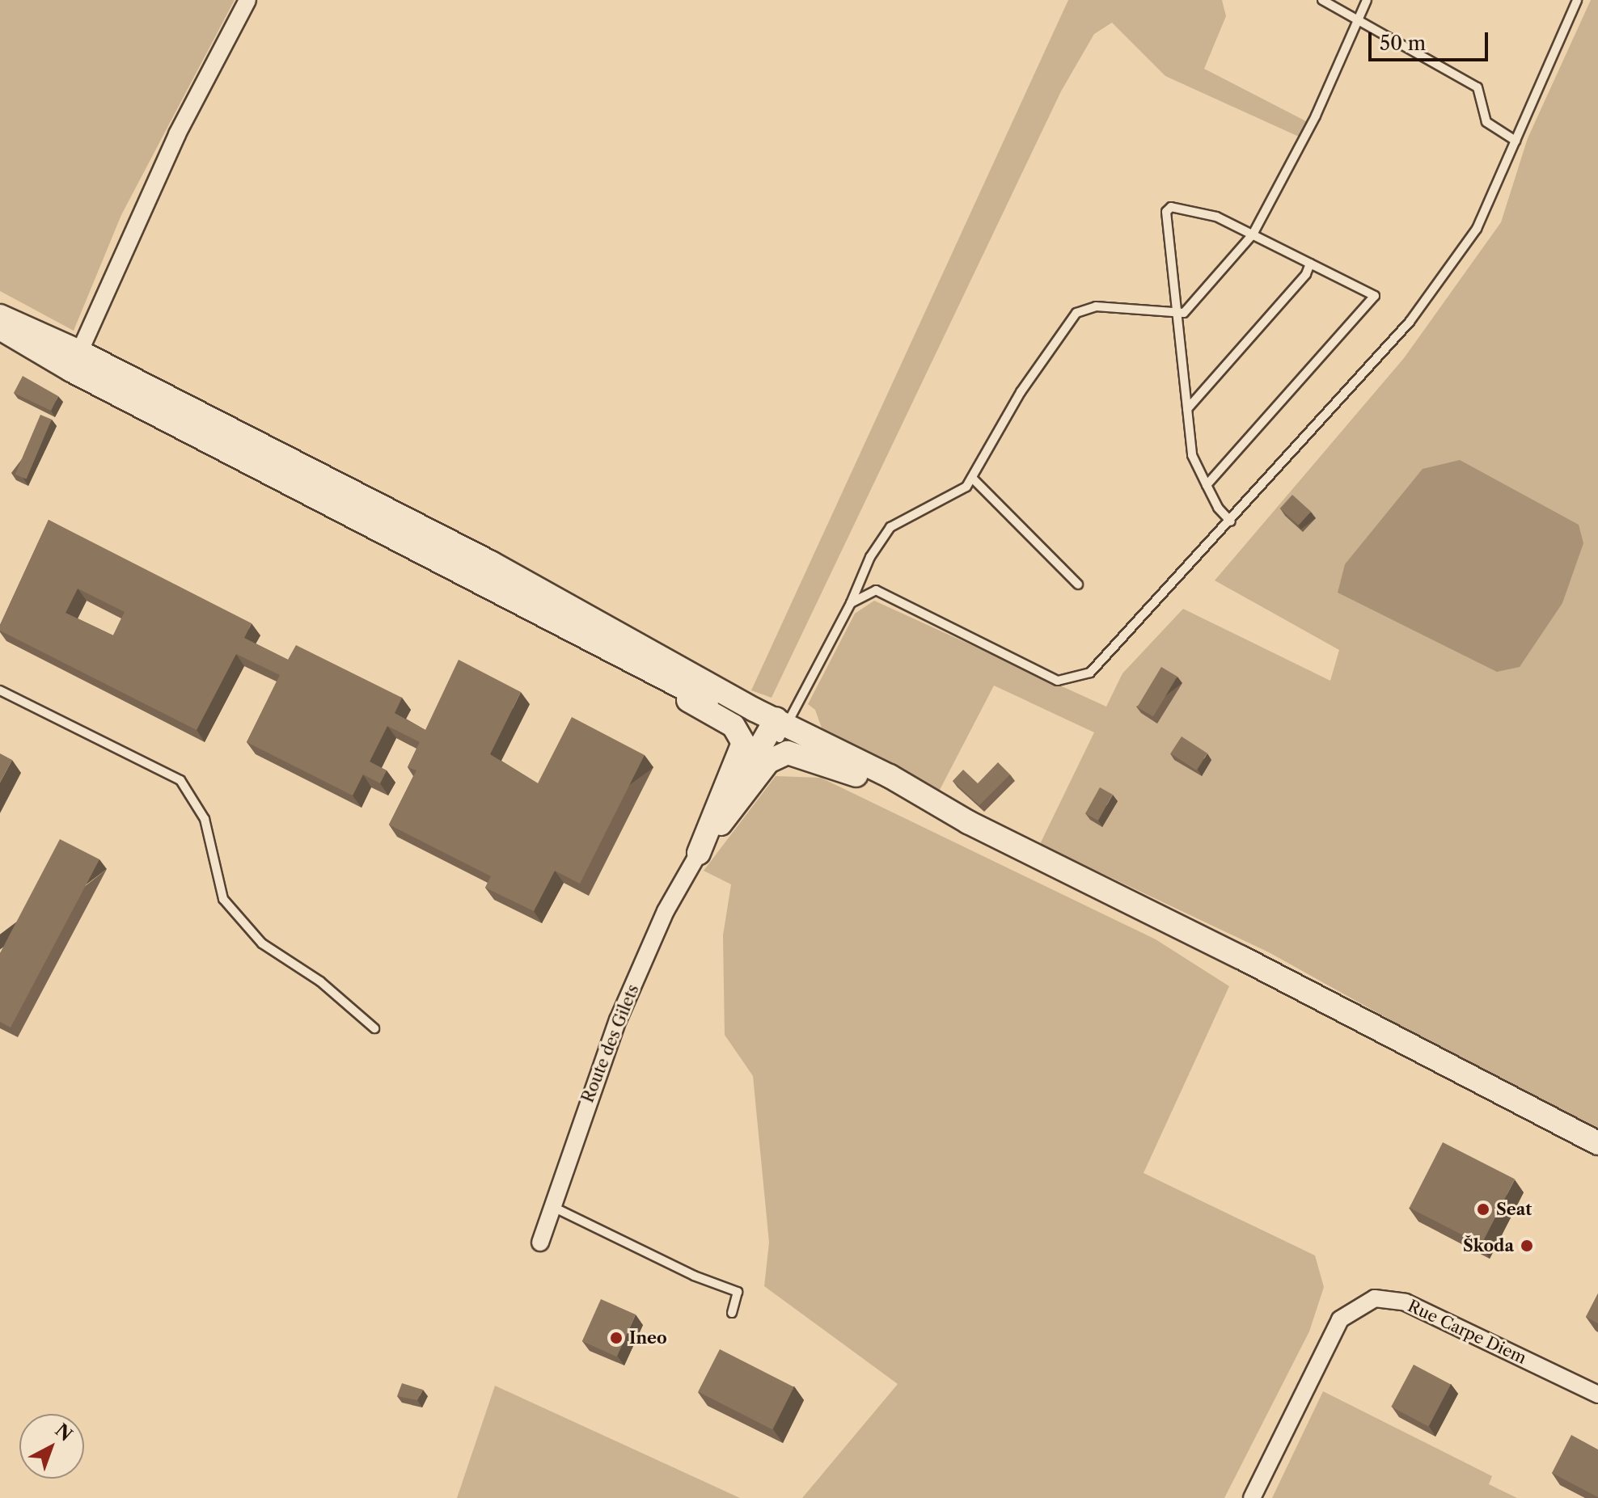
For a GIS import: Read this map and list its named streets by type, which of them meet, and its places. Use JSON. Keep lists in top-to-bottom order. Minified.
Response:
{"streets":{"main road":["Route des Gilets"],"street":["Rue Carpe Diem"]},"places":["Seat","Škoda","Ineo"],"scale_bar":"50 m","north":"top right"}
